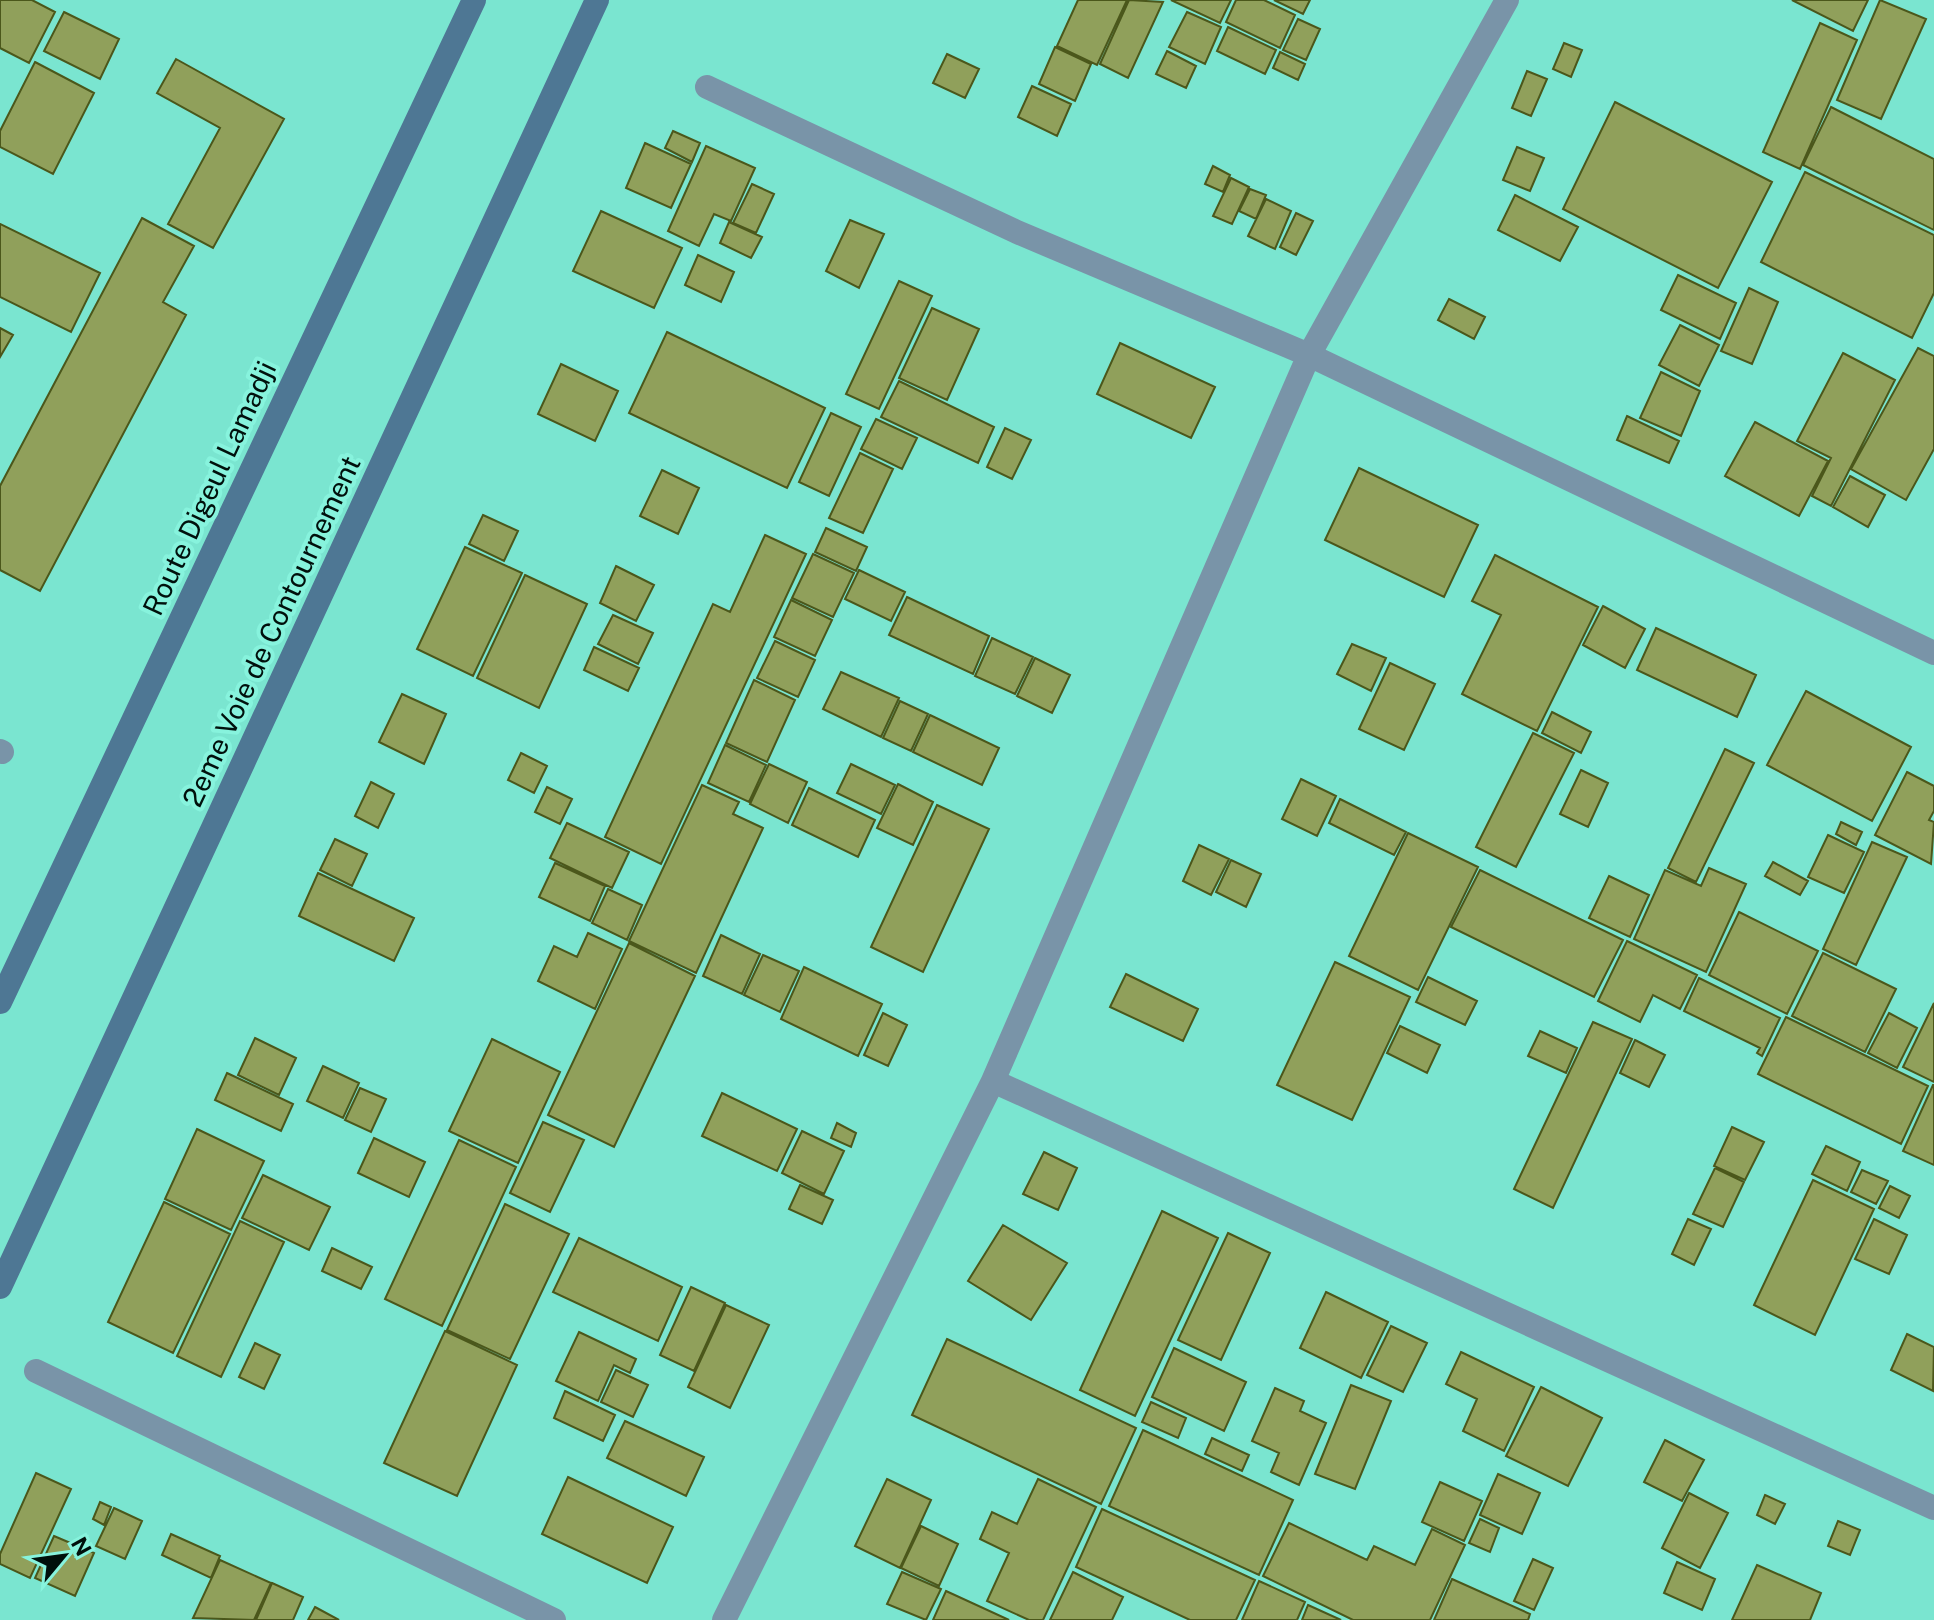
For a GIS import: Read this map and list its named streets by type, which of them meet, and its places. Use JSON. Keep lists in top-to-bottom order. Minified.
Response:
{"streets":{"main road":["Route Digeul Lamadji","2eme Voie de Contournement"]},"north":"top right"}
